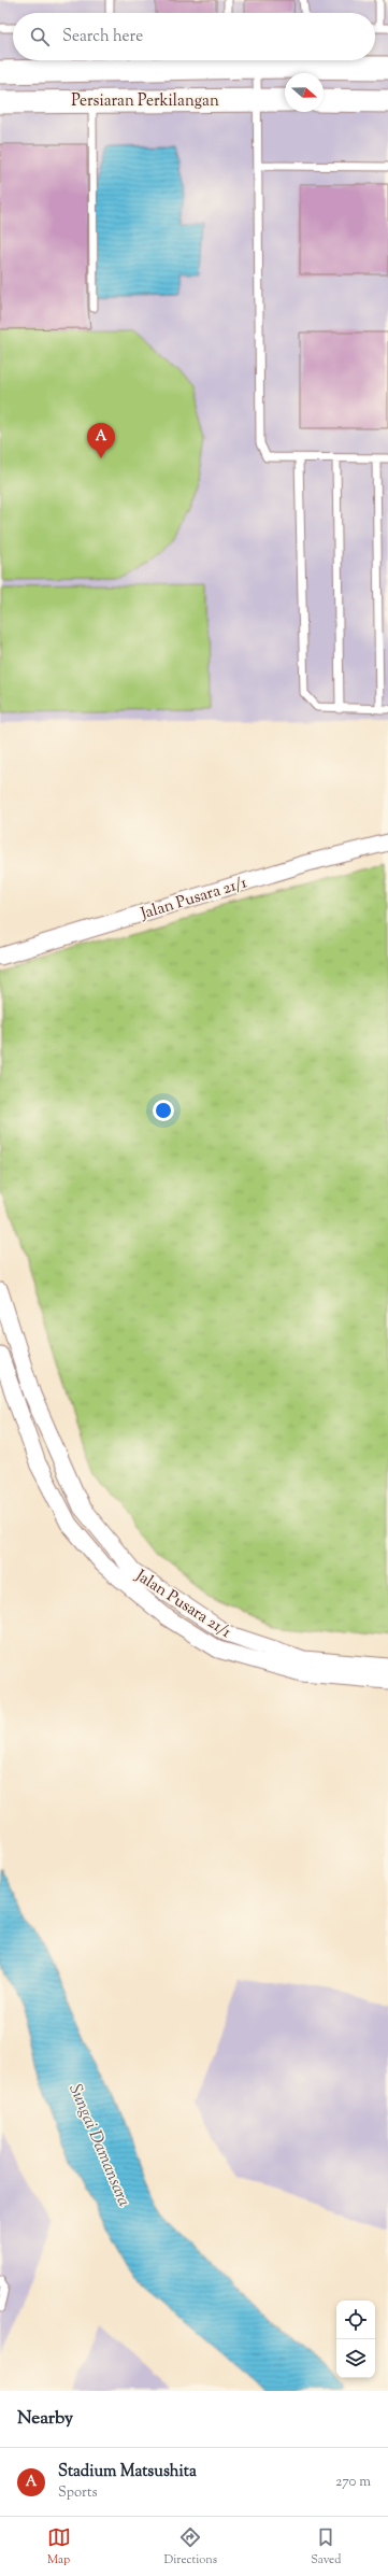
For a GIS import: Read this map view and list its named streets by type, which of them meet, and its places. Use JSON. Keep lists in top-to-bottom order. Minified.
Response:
{"streets":{"main road":["Persiaran Perkilangan"],"street":["Jalan Pusara 21/1"]},"water":["Sungai Damansara"],"north":"right","page":{"search":"Search here","pins":"A","heading":"Nearby","list":[{"mark":"A","name":"Stadium Matsushita","note":"Sports","value":"270 m"}],"nav":["Map","Directions","Saved"]}}
